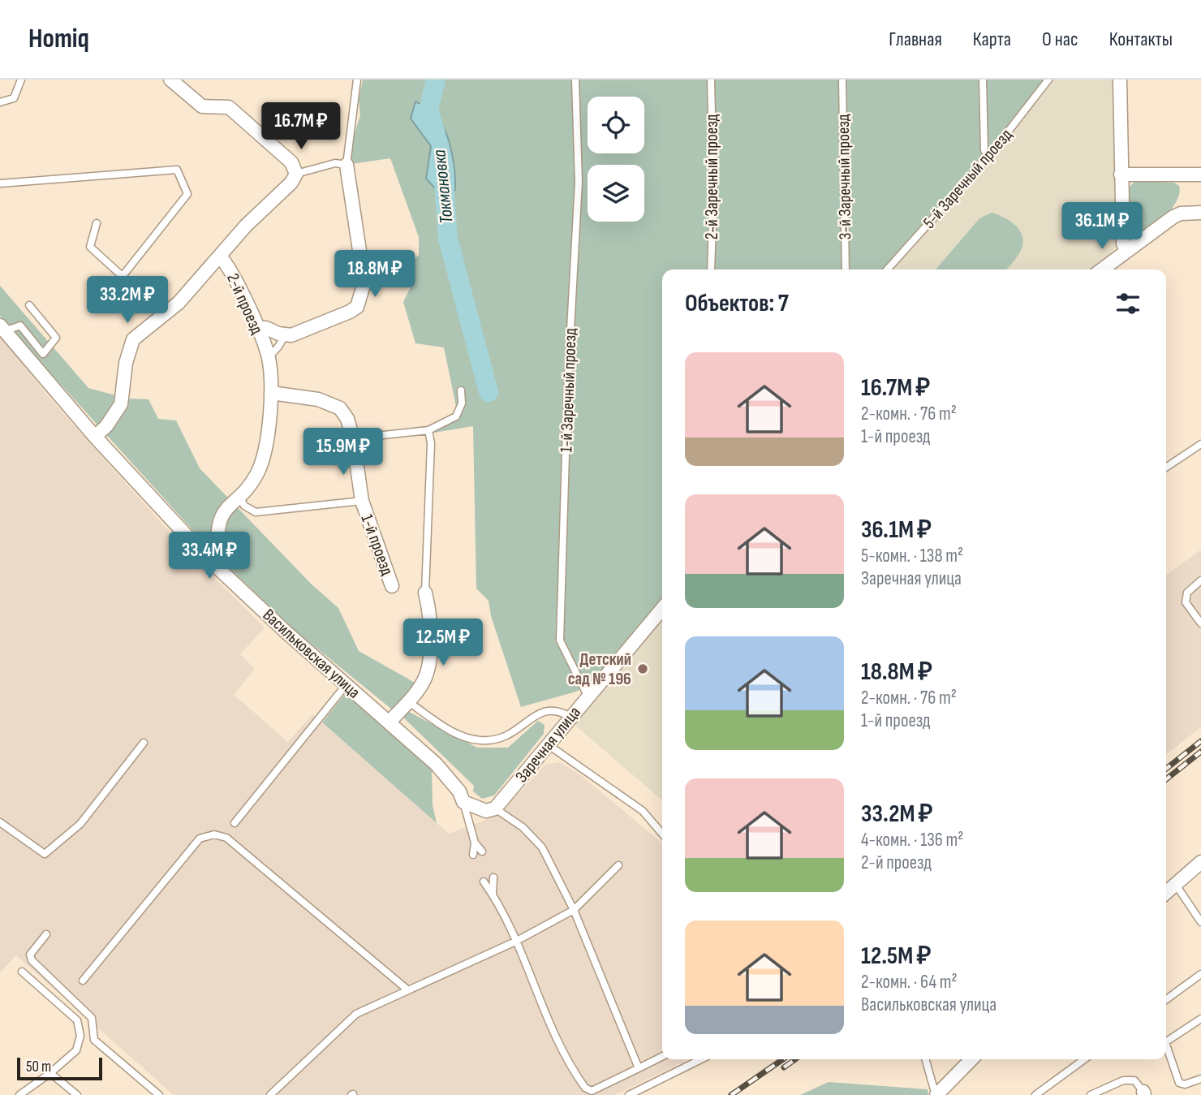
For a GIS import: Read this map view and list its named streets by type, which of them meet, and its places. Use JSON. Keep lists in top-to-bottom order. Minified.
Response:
{"streets":{"street":["2-й проезд","1-й проезд","Васильковская улица","Заречная улица"],"lane":["2-й Заречный проезд","3-й Заречный проезд","5-й Заречный проезд","1-й Заречный проезд"]},"crossings":[["2-й проезд","1-й проезд"],["2-й проезд","Васильковская улица"],["1-й Заречный проезд","Заречная улица"]],"water":["Токмановка"],"places":["Детский сад № 196"],"scale_bar":"50 m","page":{"header":"Homiq","nav":["Главная","Карта","О нас","Контакты"],"price":["16.7M ₽","36.1M ₽","18.8M ₽","33.2M ₽","15.9M ₽","33.4M ₽","12.5M ₽"],"heading":"Объектов: 7","list":[{"name":"16.7M ₽","note":"2-комн. · 76 m² · 1-й проезд"},{"name":"36.1M ₽","note":"5-комн. · 138 m² · Заречная улица"},{"name":"18.8M ₽","note":"2-комн. · 76 m² · 1-й проезд"},{"name":"33.2M ₽","note":"4-комн. · 136 m² · 2-й проезд"},{"name":"12.5M ₽","note":"2-комн. · 64 m² · Васильковская улица"}],"scale":"50 m"}}
